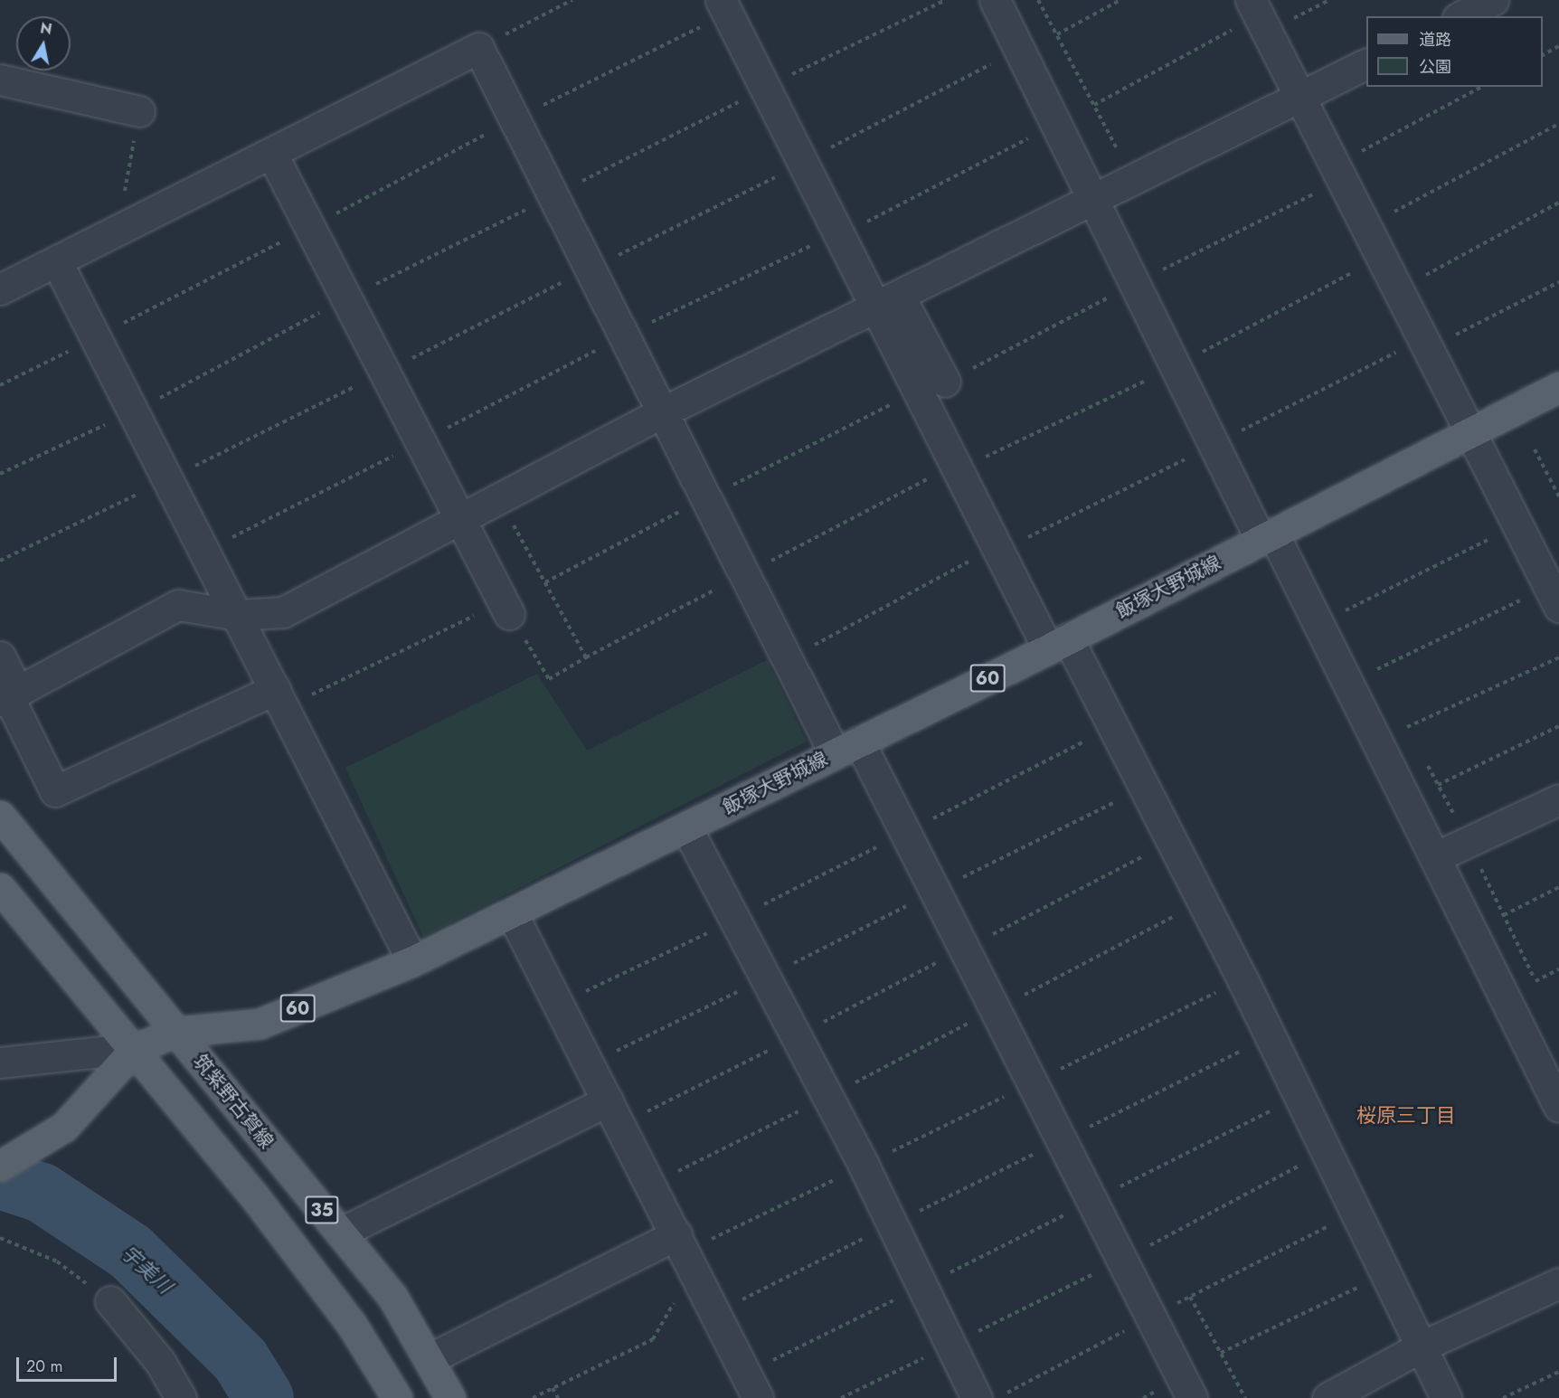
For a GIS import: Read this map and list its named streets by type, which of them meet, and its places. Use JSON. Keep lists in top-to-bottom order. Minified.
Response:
{"streets":{"main road":["飯塚大野城線","60","筑紫野古賀線","35"]},"crossings":[["飯塚大野城線","筑紫野古賀線"],["飯塚大野城線","35"]],"districts":["桜原三丁目"],"water":["宇美川"],"legend":["道路","公園"],"scale_bar":"20 m","north":"top"}
